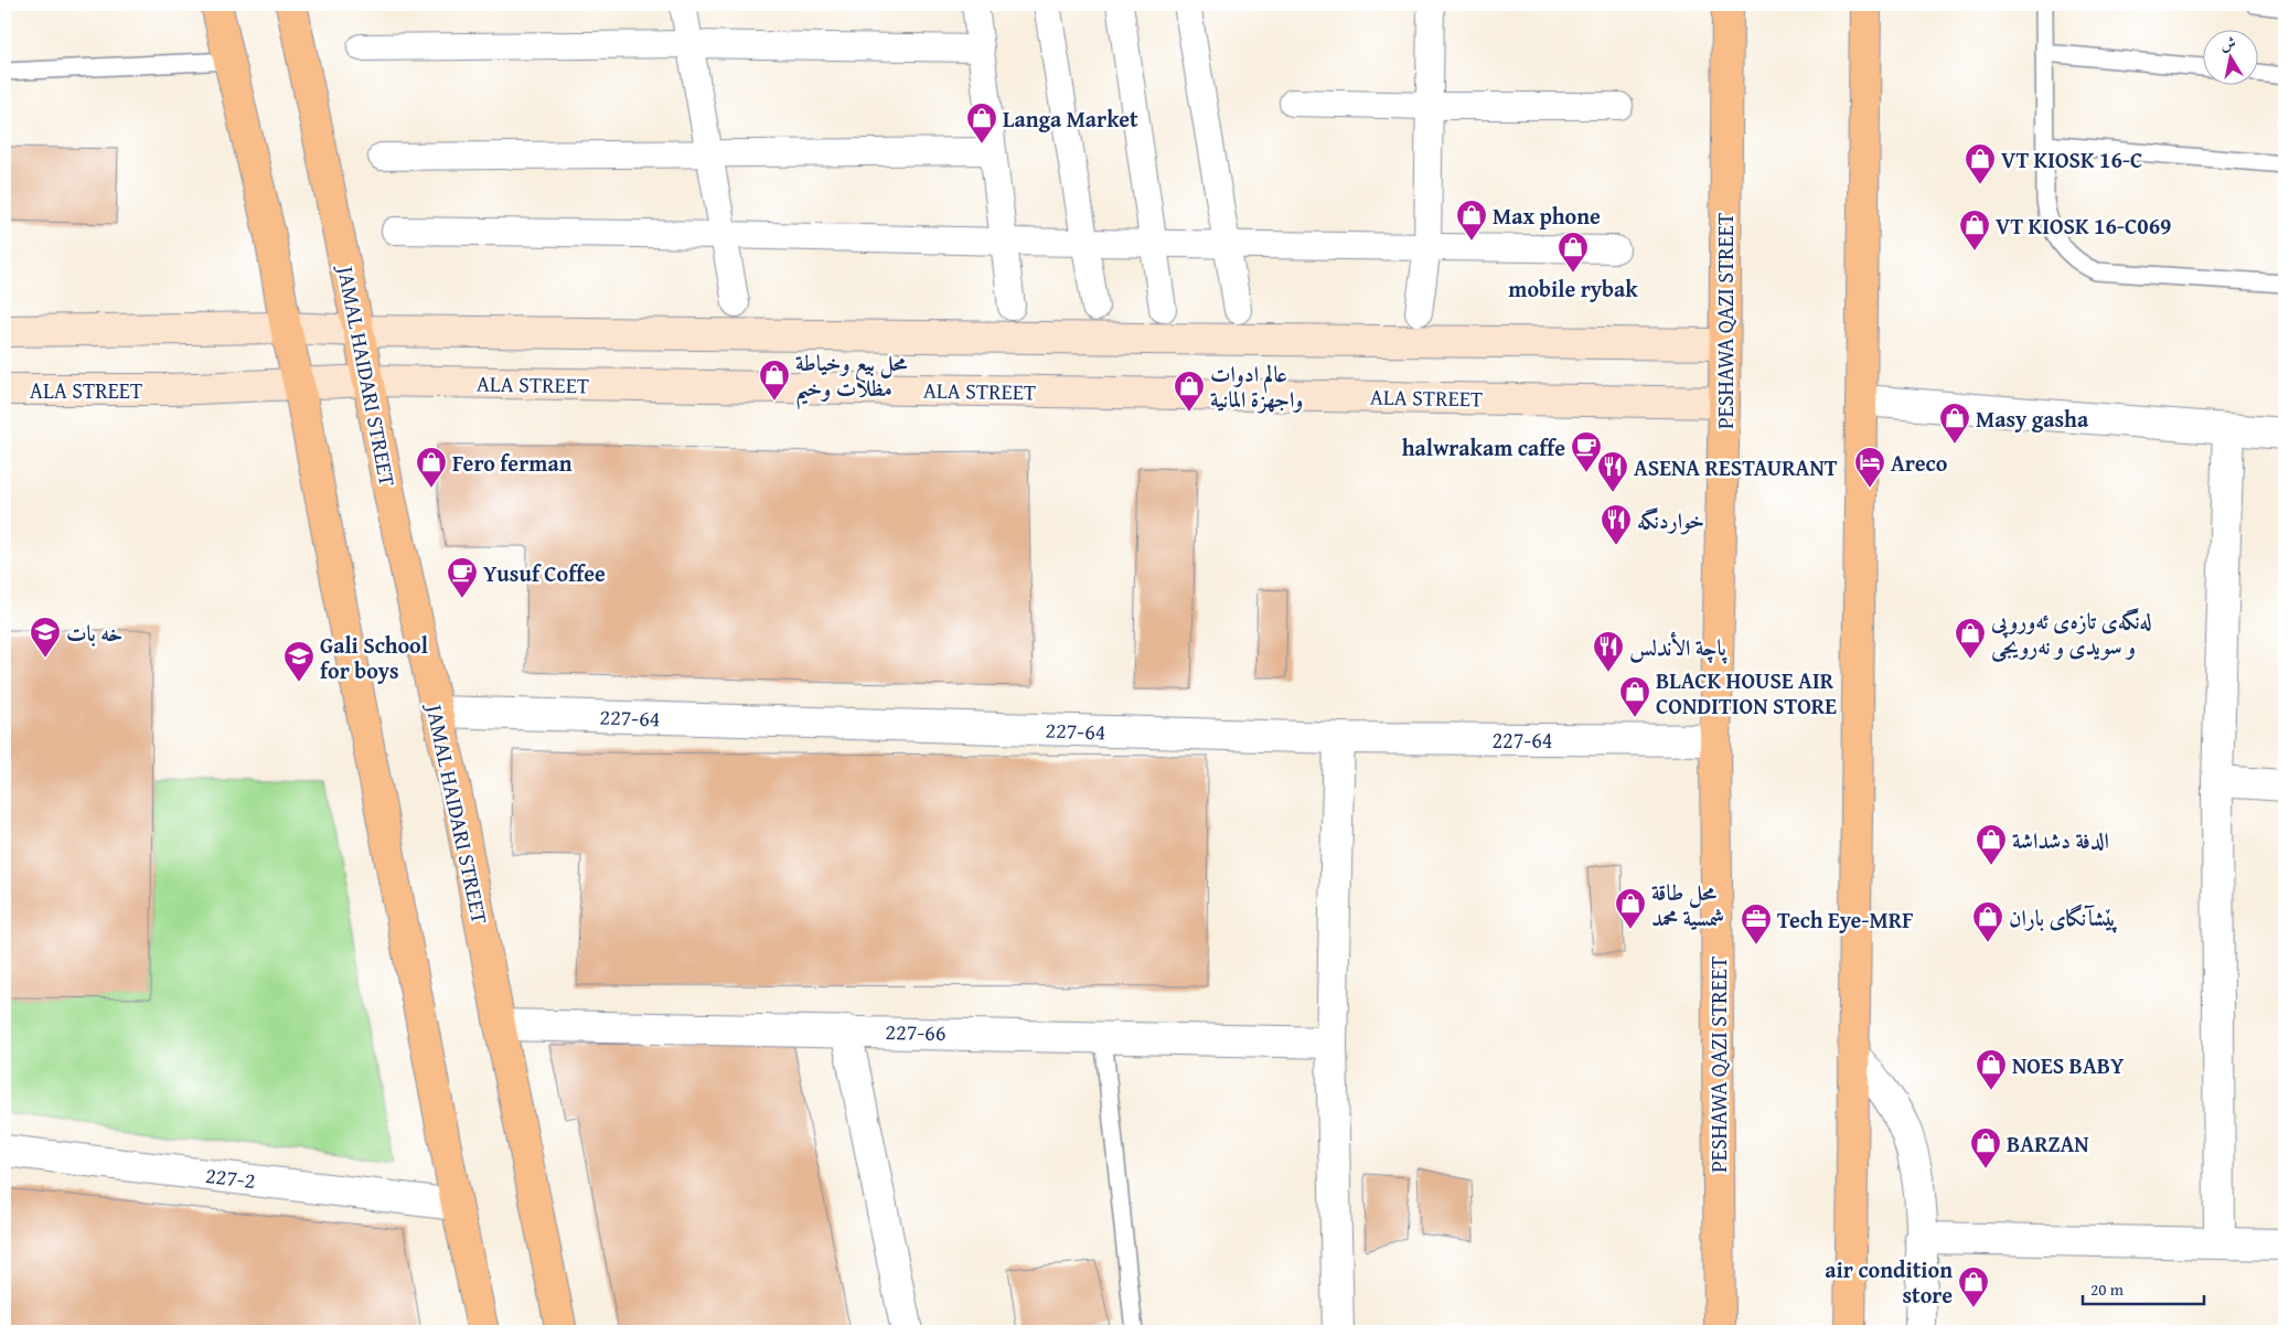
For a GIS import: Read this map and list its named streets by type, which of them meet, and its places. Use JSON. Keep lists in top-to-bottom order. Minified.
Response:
{"streets":{"main road":["PESHAWA QAZI STREET","JAMAL HAIDARI STREET","ALA STREET"],"street":["227-64","227-66","227-2"]},"crossings":[["PESHAWA QAZI STREET","ALA STREET"],["PESHAWA QAZI STREET","227-64"],["JAMAL HAIDARI STREET","ALA STREET"],["JAMAL HAIDARI STREET","227-64"],["JAMAL HAIDARI STREET","227-66"]],"places":{"shop":["Langa Market","VT KIOSK 16-C","Max phone","VT KIOSK 16-C069","mobile rybak","محل بيع وخياطة مظلات وخيم","عالم ادوات واجهزة المانية","Masy gasha","Fero ferman","لەنگەی تازەی ئەوروپی و سویدی و نەرویجی","BLACK HOUSE AIR CONDITION STORE","الدفة دشداشة","محل طاقة شمسية محمد","پێشآنگای باران","NOES BABY","BARZAN","air condition store"],"cafe":["halwrakam caffe","Yusuf Coffee"],"hotel":["Areco"],"restaurant":["ASENA RESTAURANT","خواردنگە","پاچة الأندلس"],"school or university":["خه بات","Gali School for boys"],"office":["Tech Eye-MRF"]},"scale_bar":"20 m","north":"top"}
